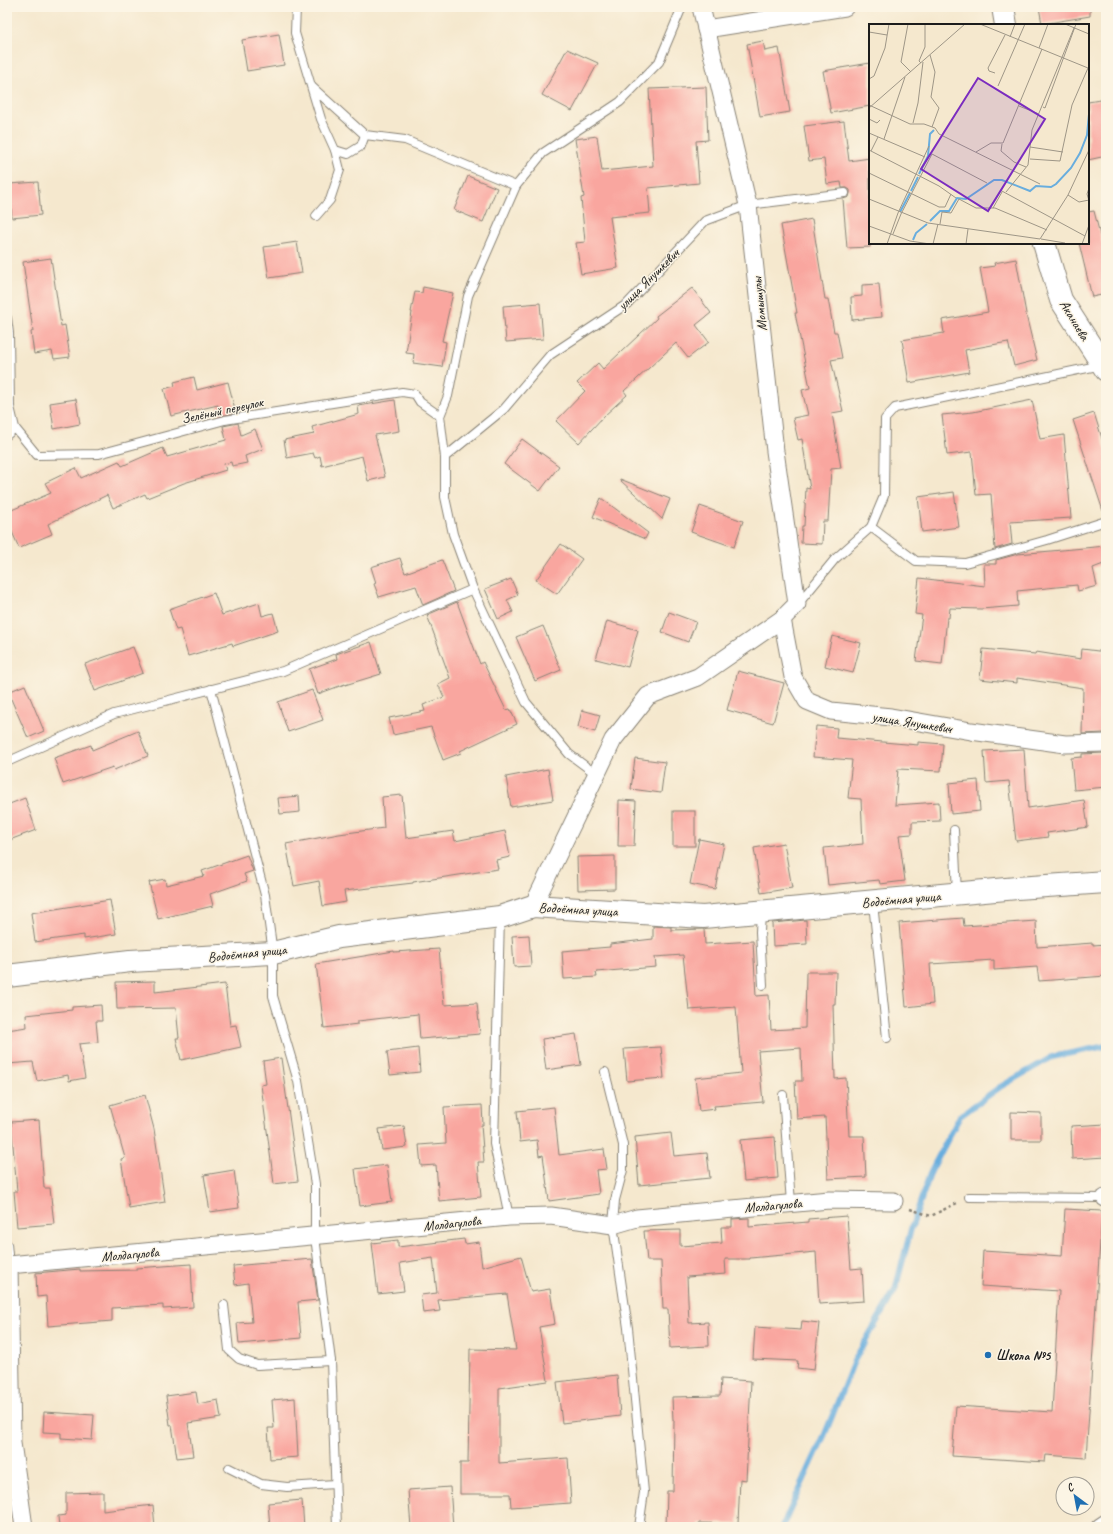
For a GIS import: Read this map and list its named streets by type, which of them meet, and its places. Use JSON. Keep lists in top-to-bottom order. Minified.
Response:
{"streets":{"street":["улица Янушкевич","Момышулы","Аканаева","Водоёмная улица","Молдагулова"],"lane":["Зелёный переулок"]},"crossings":[["улица Янушкевич","Момышулы"]],"places":["Школа №5"],"north":"top left"}
